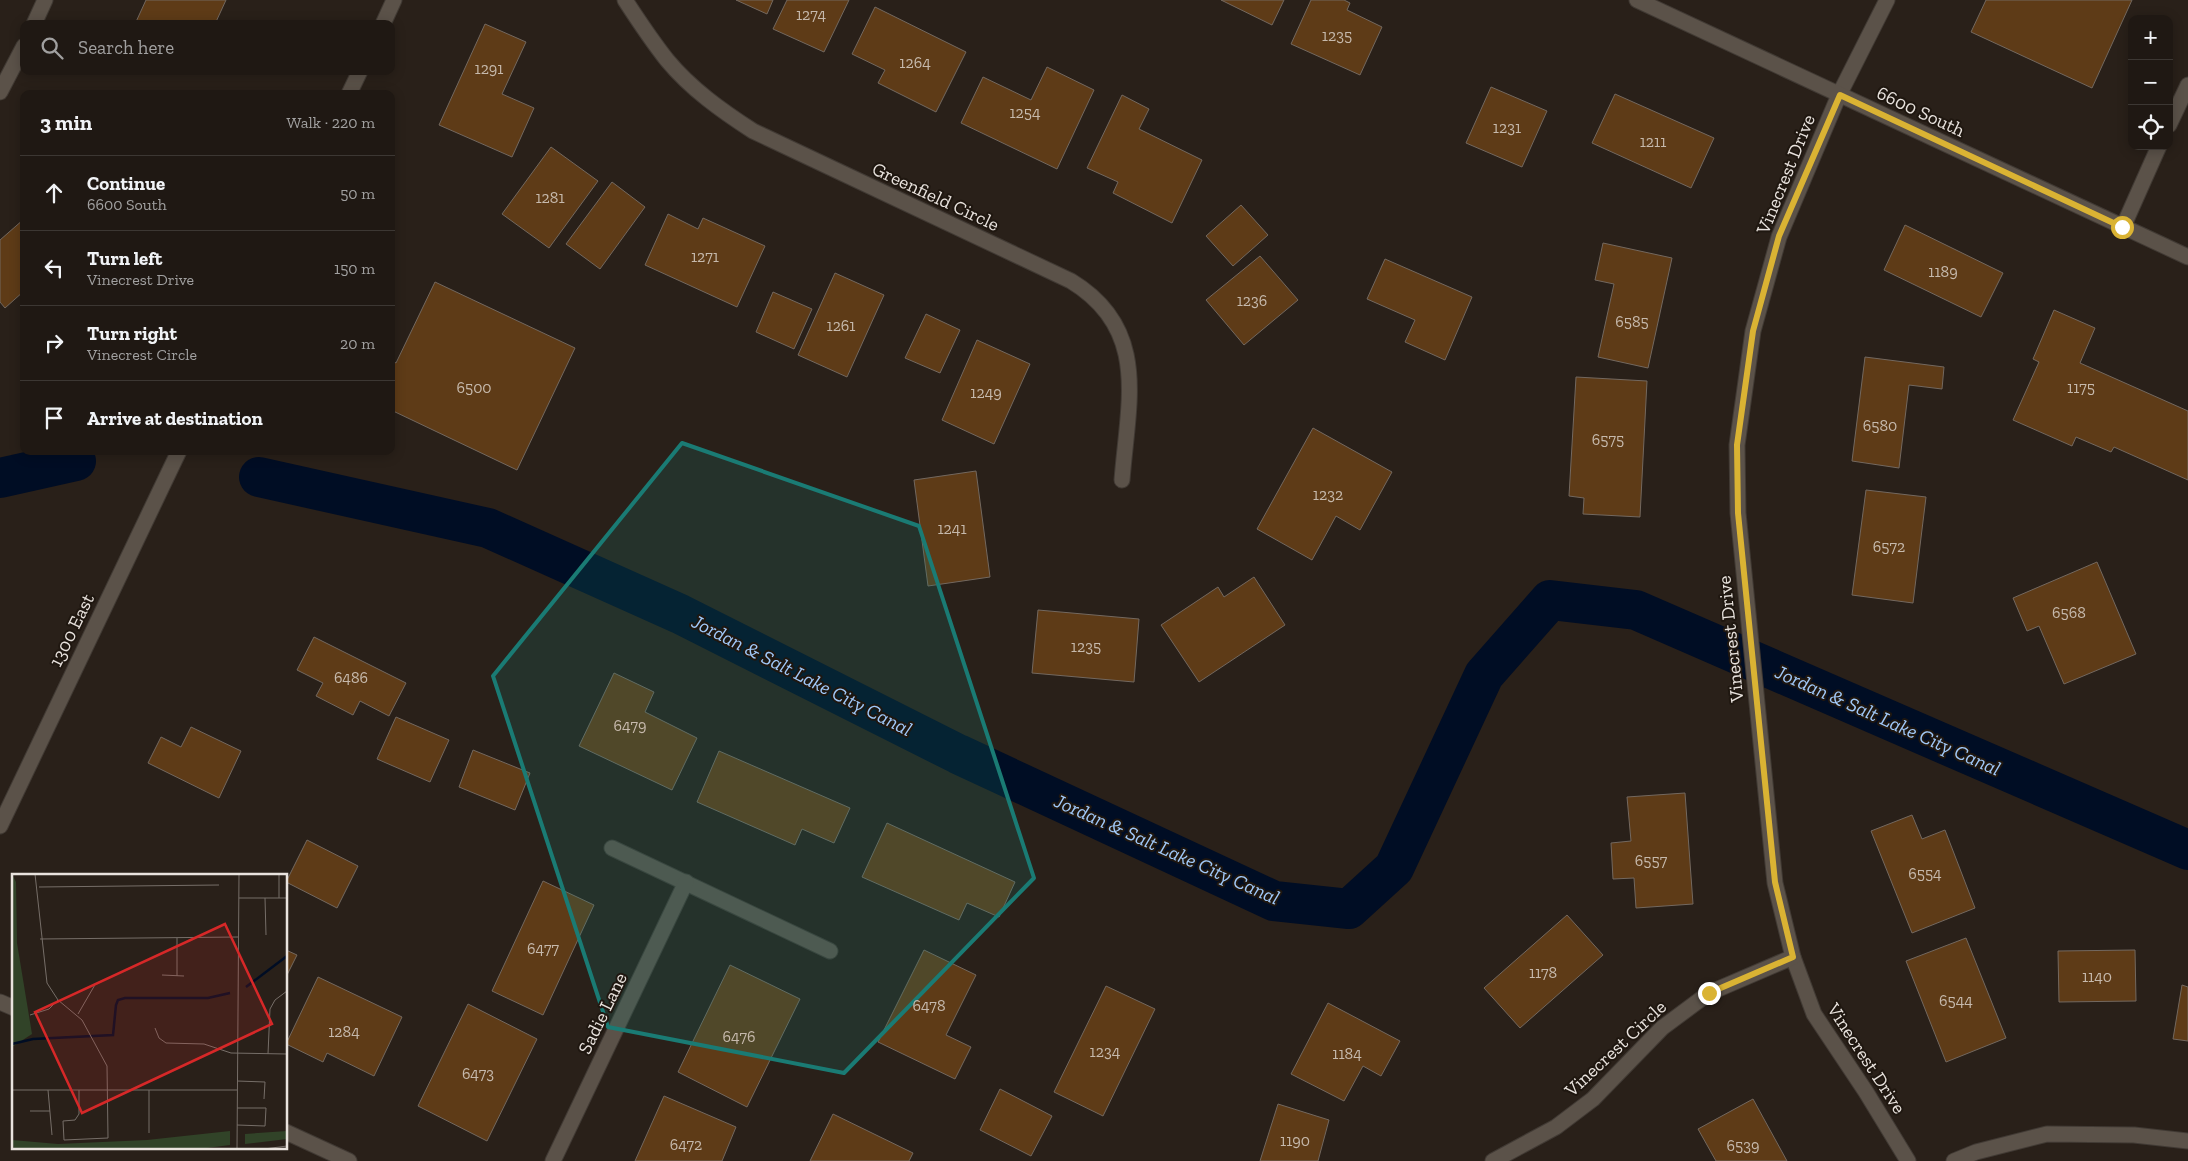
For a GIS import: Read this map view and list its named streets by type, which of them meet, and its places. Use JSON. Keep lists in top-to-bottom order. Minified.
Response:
{"streets":{"street":["6600 South","Vinecrest Drive","Greenfield Circle","1300 East","Sadie Lane","Vinecrest Circle"]},"crossings":[["6600 South","Vinecrest Drive"],["Vinecrest Drive","Vinecrest Circle"]],"water":["Jordan & Salt Lake City Canal"],"house_numbers":["1274","1235","1264","1291","1254","1231","1211","1281","1271","1189","1236","6585","1261","6500","1175","1249","6580","6575","1232","1241","6572","6568","1235","6486","6479","6557","6554","6477","1178","1140","6544","6478","1284","6476","1234","1184","6473","1190","6472","6539"],"page":{"map_buttons":["+","−"],"search":"Search here","heading":["3 min","Walk · 220 m"],"list":[["Continue","6600 South","50 m"],["Turn left","Vinecrest Drive","150 m"],["Turn right","Vinecrest Circle","20 m"],"Arrive at destination"]}}
